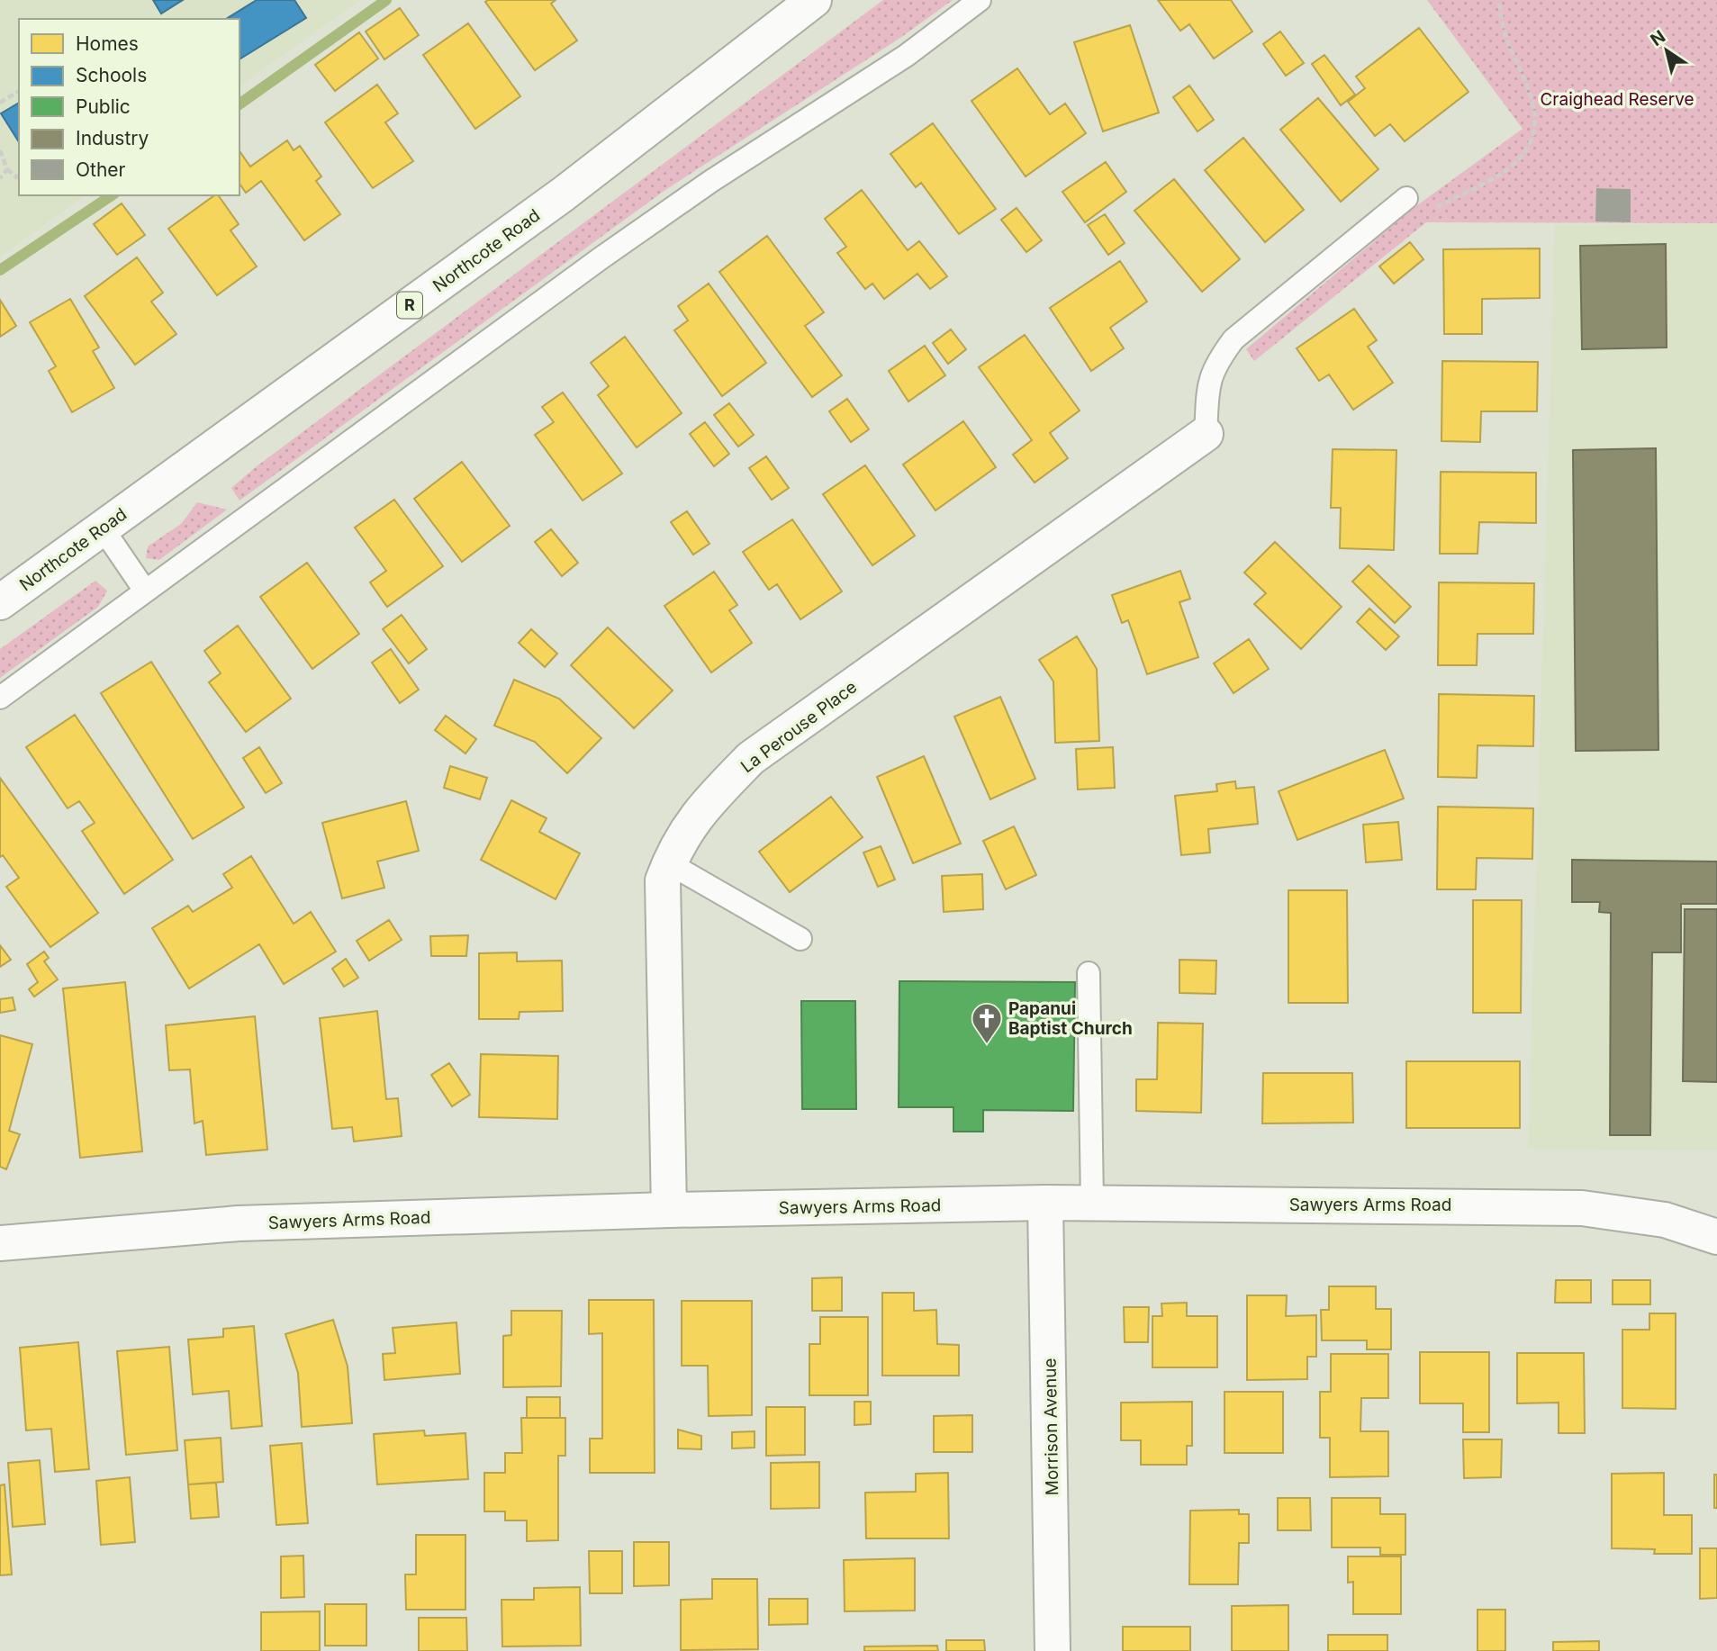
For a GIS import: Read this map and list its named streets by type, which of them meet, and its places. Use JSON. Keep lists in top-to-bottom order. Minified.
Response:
{"streets":{"street":["Northcote Road","R","La Perouse Place","Sawyers Arms Road","Morrison Avenue"]},"crossings":[["La Perouse Place","Sawyers Arms Road"],["Sawyers Arms Road","Morrison Avenue"]],"parks":["Craighead Reserve"],"places":{"church":["Papanui Baptist Church"]},"legend":["Homes","Schools","Public","Industry","Other"],"north":"top left"}
